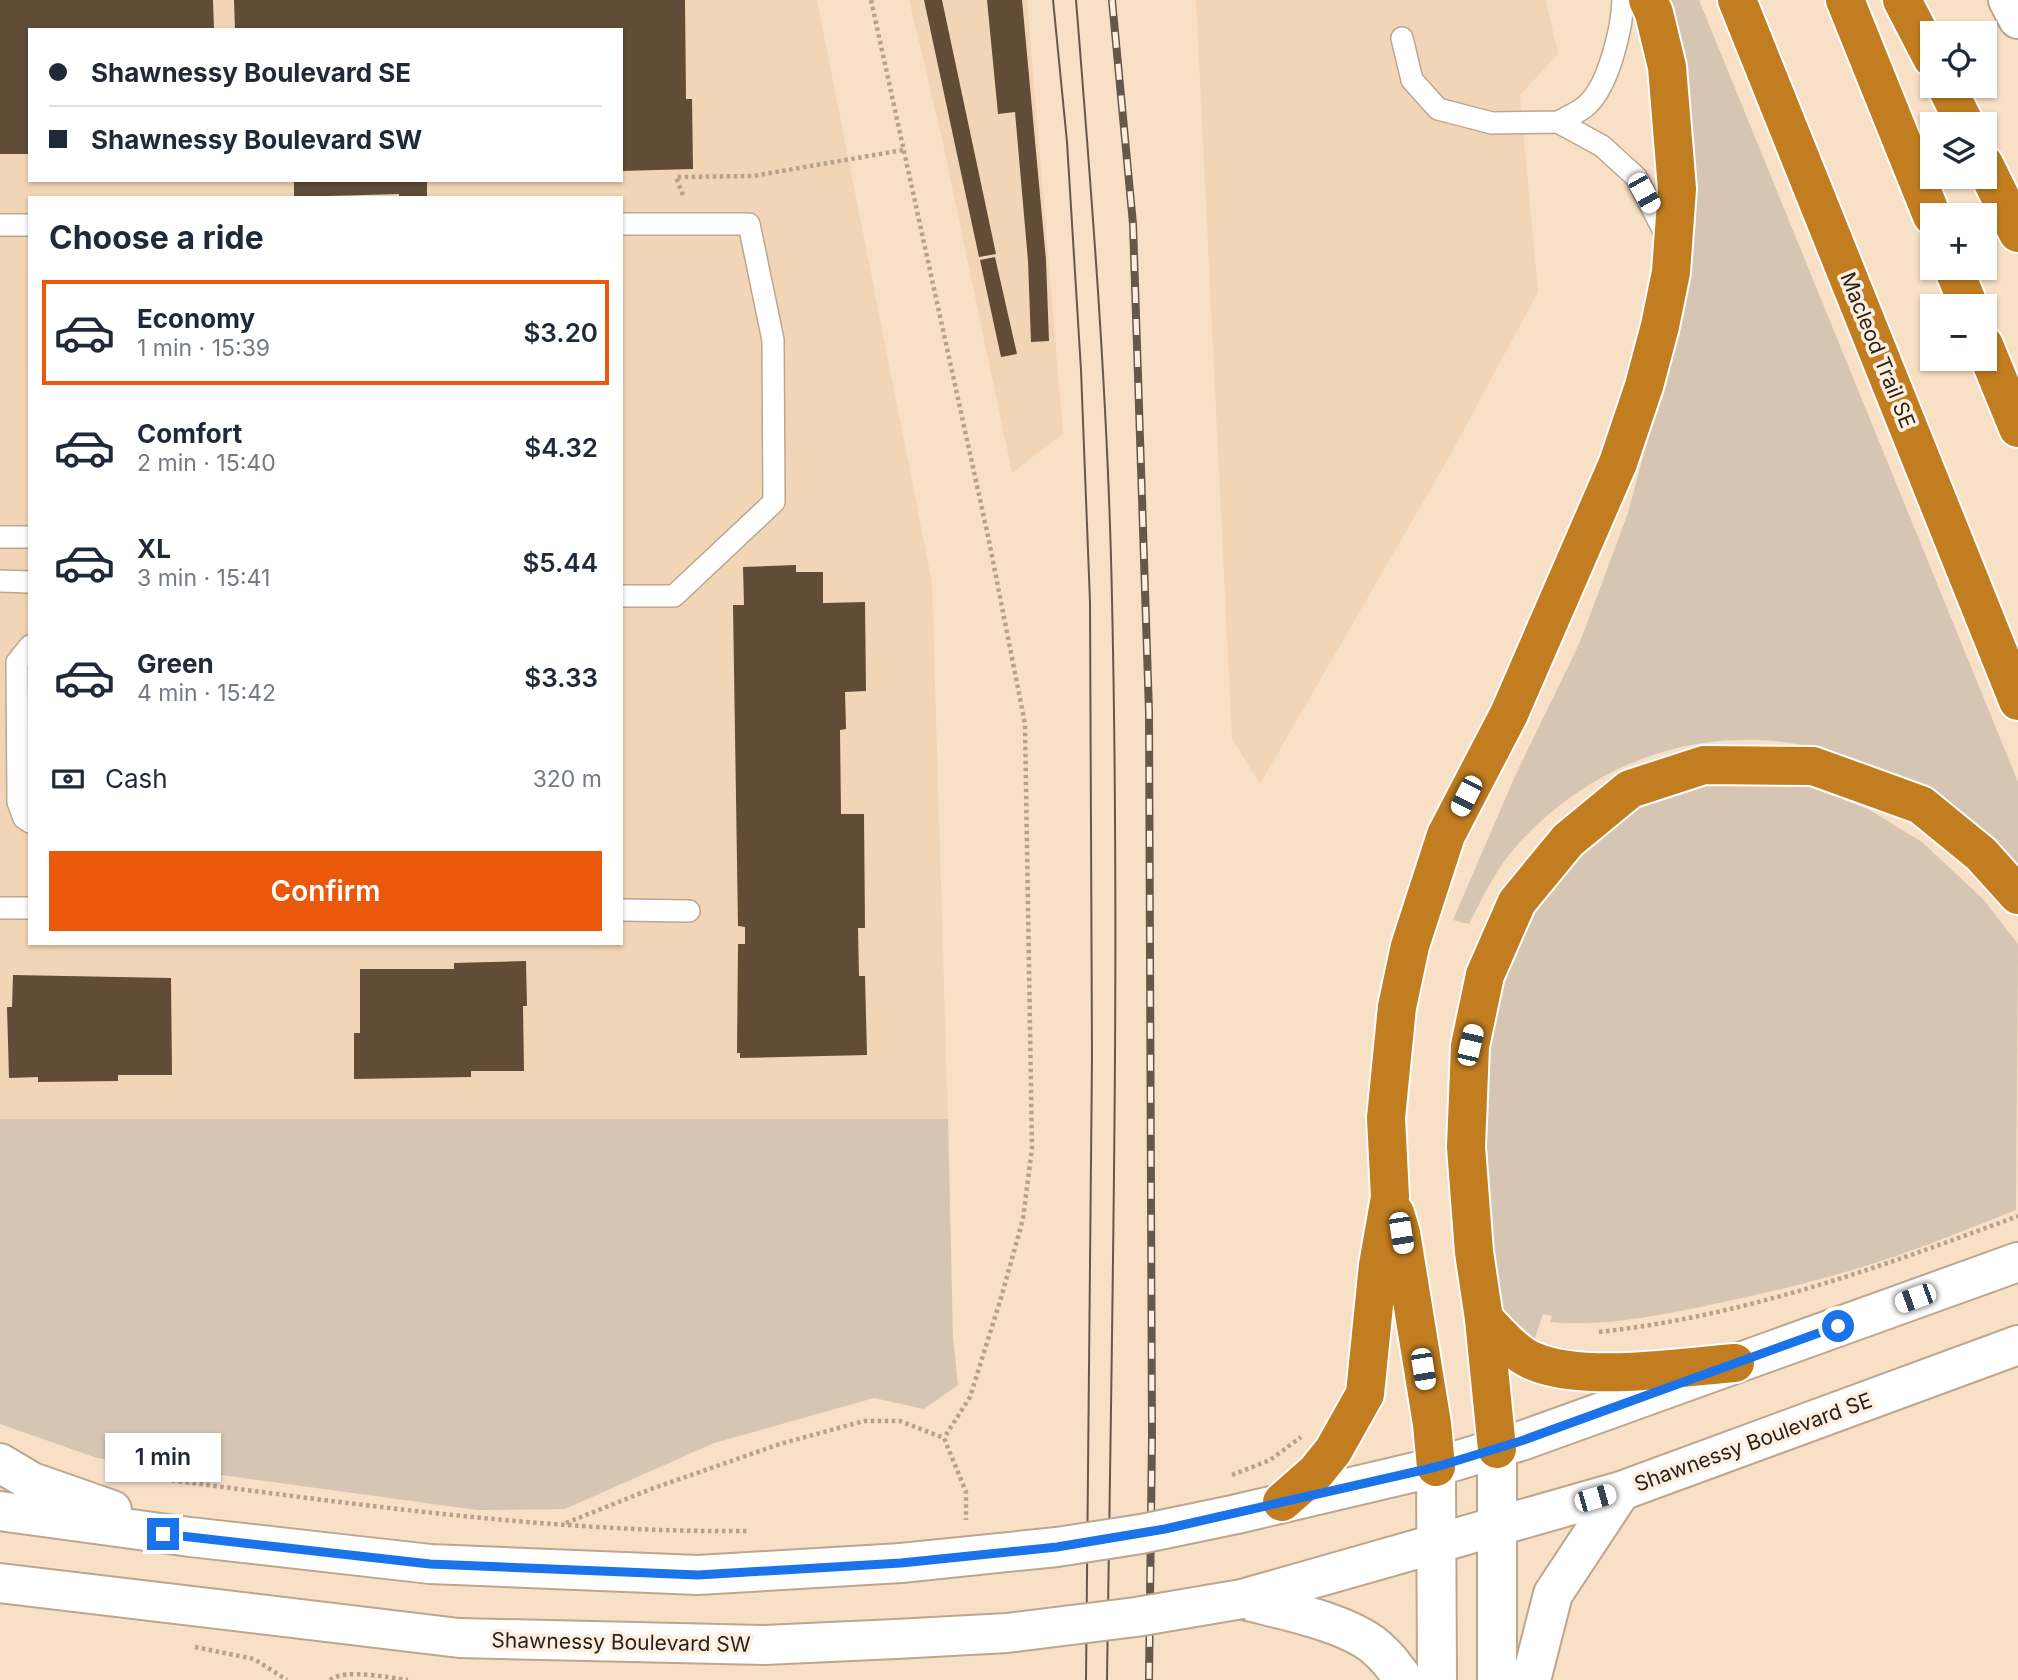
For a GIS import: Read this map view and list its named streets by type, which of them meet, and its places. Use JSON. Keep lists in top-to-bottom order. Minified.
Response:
{"streets":{"highway":["Macleod Trail SE"],"main road":["Shawnessy Boulevard SE","Shawnessy Boulevard SW"]},"crossings":[["Shawnessy Boulevard SE","Shawnessy Boulevard SW"]],"page":{"map_buttons":["+","−"],"banner":["Shawnessy Boulevard SE","Shawnessy Boulevard SW"],"heading":"Choose a ride","list":[{"name":"Economy","note":"1 min · 15:39","value":"$3.20"},{"name":"Comfort","note":"2 min · 15:40","value":"$4.32"},{"name":"XL","note":"3 min · 15:41","value":"$5.44"},{"name":"Green","note":"4 min · 15:42","value":"$3.33"}],"pay":["Cash","320 m"],"buttons":"Confirm","bubble":"1 min"}}
